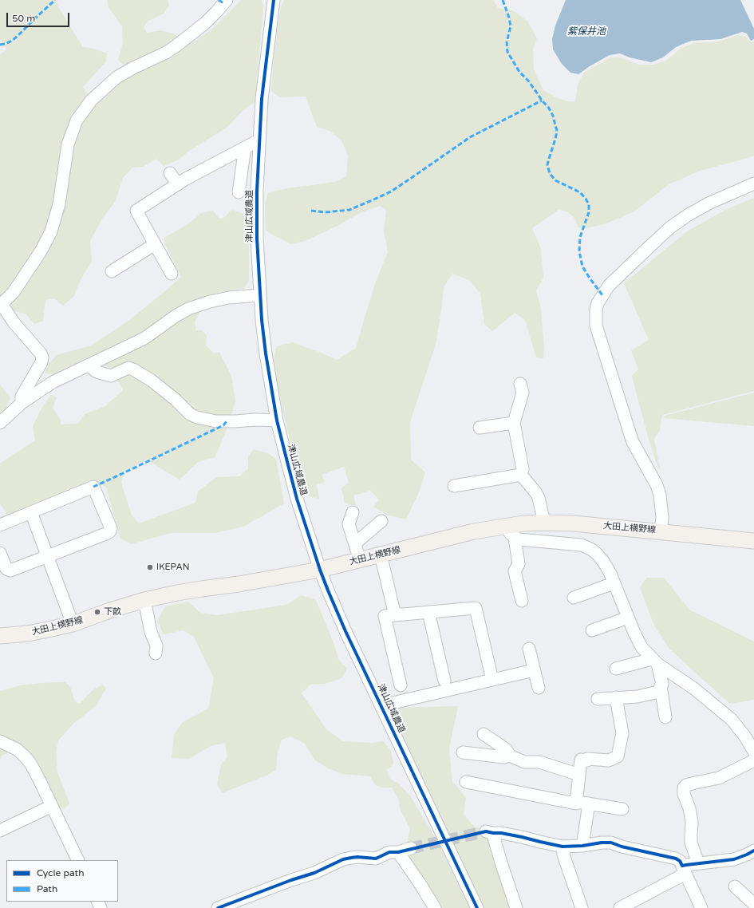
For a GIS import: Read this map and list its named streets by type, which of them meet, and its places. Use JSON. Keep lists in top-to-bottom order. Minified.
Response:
{"streets":{"main road":["大田上横野線"],"street":["津山広域農道"]},"crossings":[["津山広域農道","大田上横野線"]],"water":["紫保井池"],"places":["IKEPAN","下畝"],"legend":["Cycle path","Path"],"scale_bar":"50 m"}
